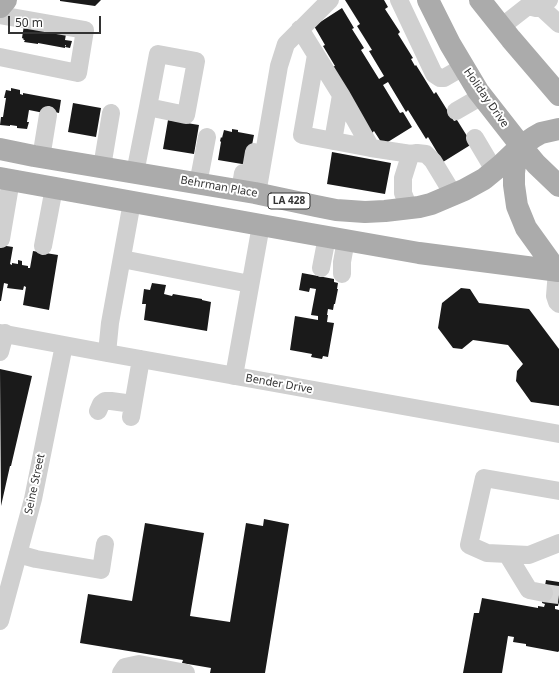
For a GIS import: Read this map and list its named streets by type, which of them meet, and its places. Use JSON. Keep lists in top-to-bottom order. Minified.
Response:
{"streets":{"main road":["Holiday Drive","Behrman Place","LA 428"],"street":["Bender Drive","Seine Street"]},"crossings":[["Holiday Drive","Behrman Place"],["Bender Drive","Seine Street"]],"scale_bar":"50 m"}
